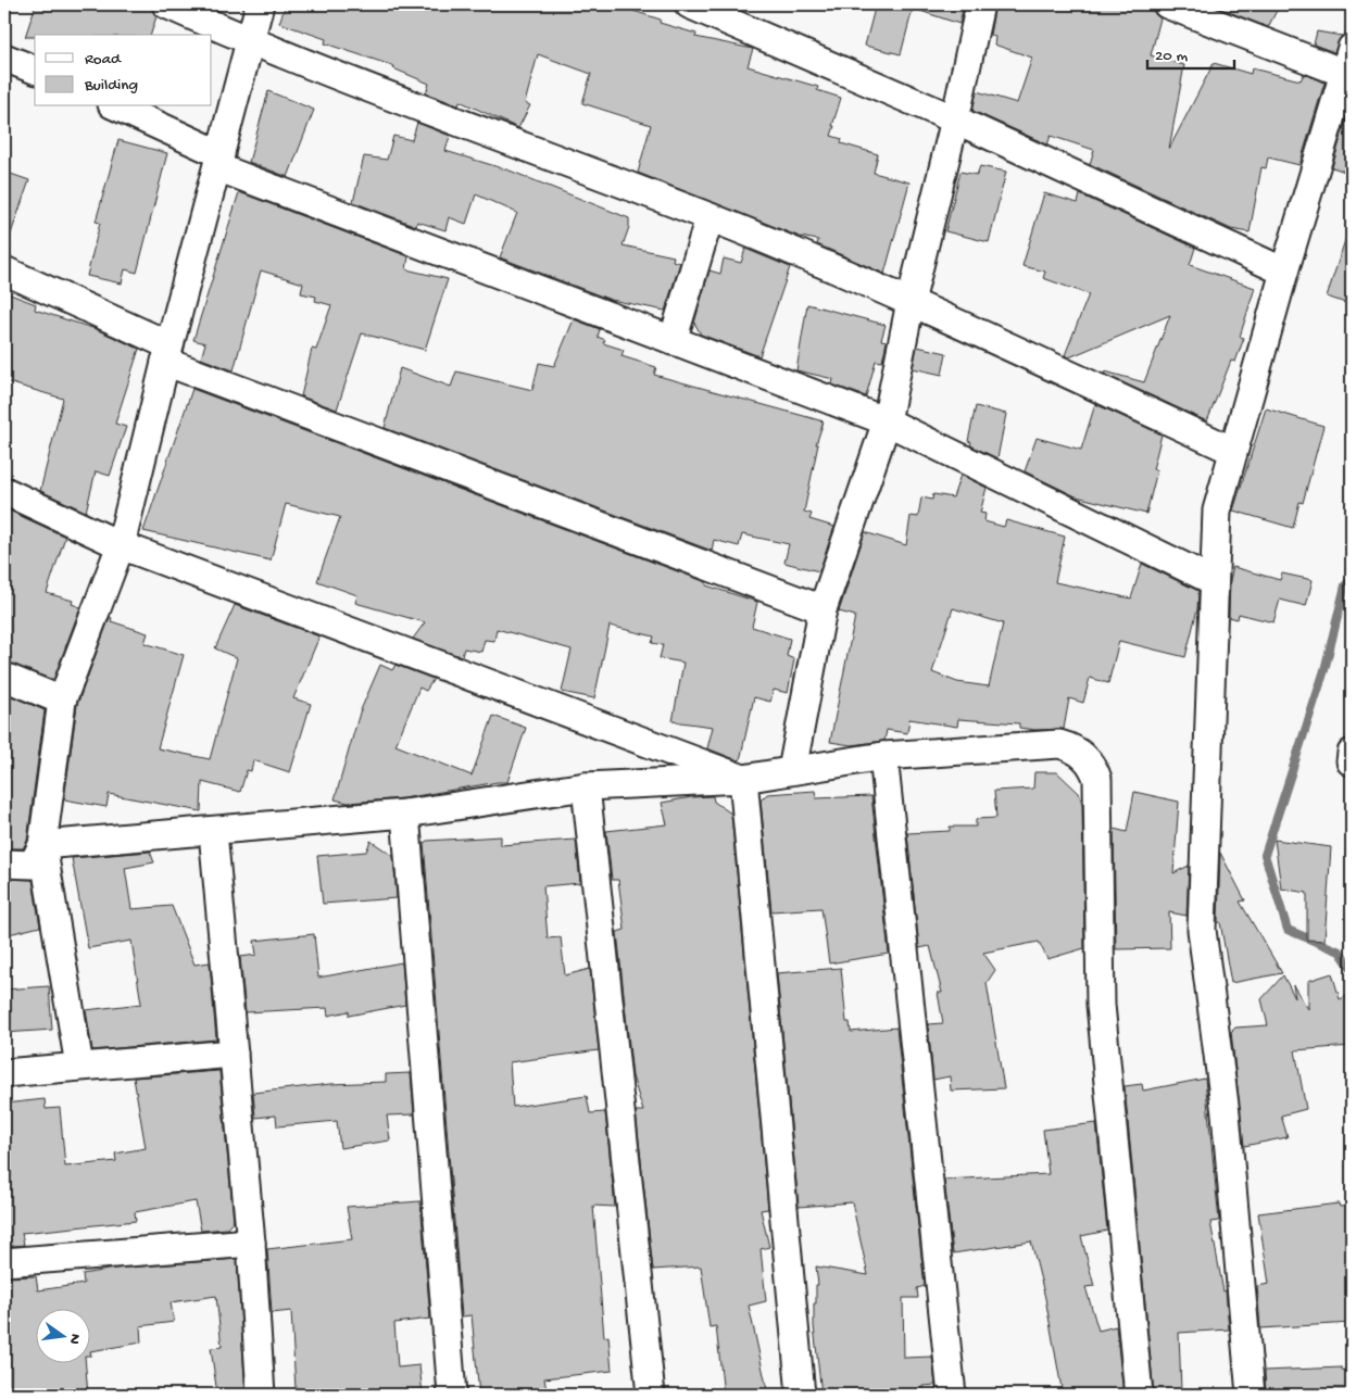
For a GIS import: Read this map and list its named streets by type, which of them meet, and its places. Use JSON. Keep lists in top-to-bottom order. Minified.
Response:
{"legend":["Road","Building"],"scale_bar":"20 m","north":"right"}
